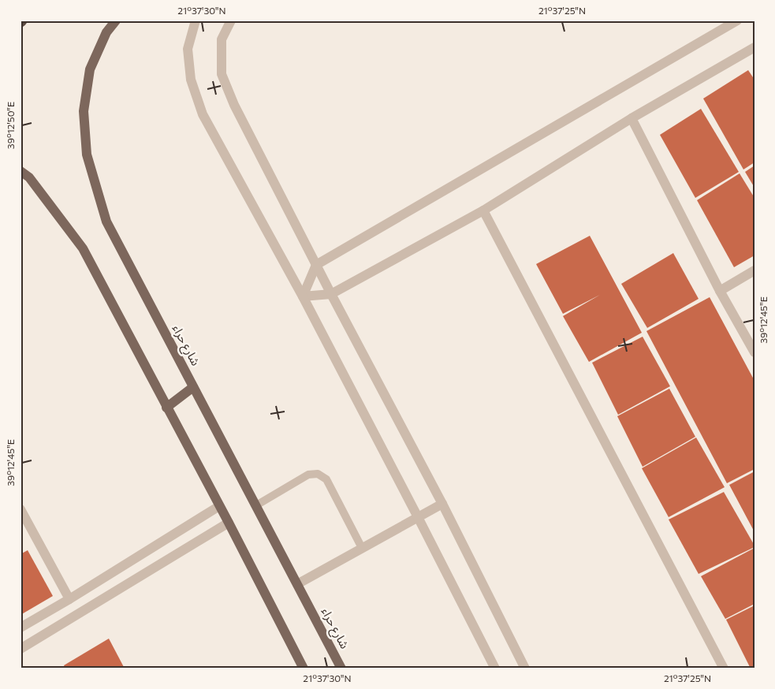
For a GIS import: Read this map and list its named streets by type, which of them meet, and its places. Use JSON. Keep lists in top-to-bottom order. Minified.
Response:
{"streets":{"main road":["شارع حراء"]},"coordinates":["21°37'30\"N","21°37'25\"N","39°12'50\"E","39°12'45\"E"]}
